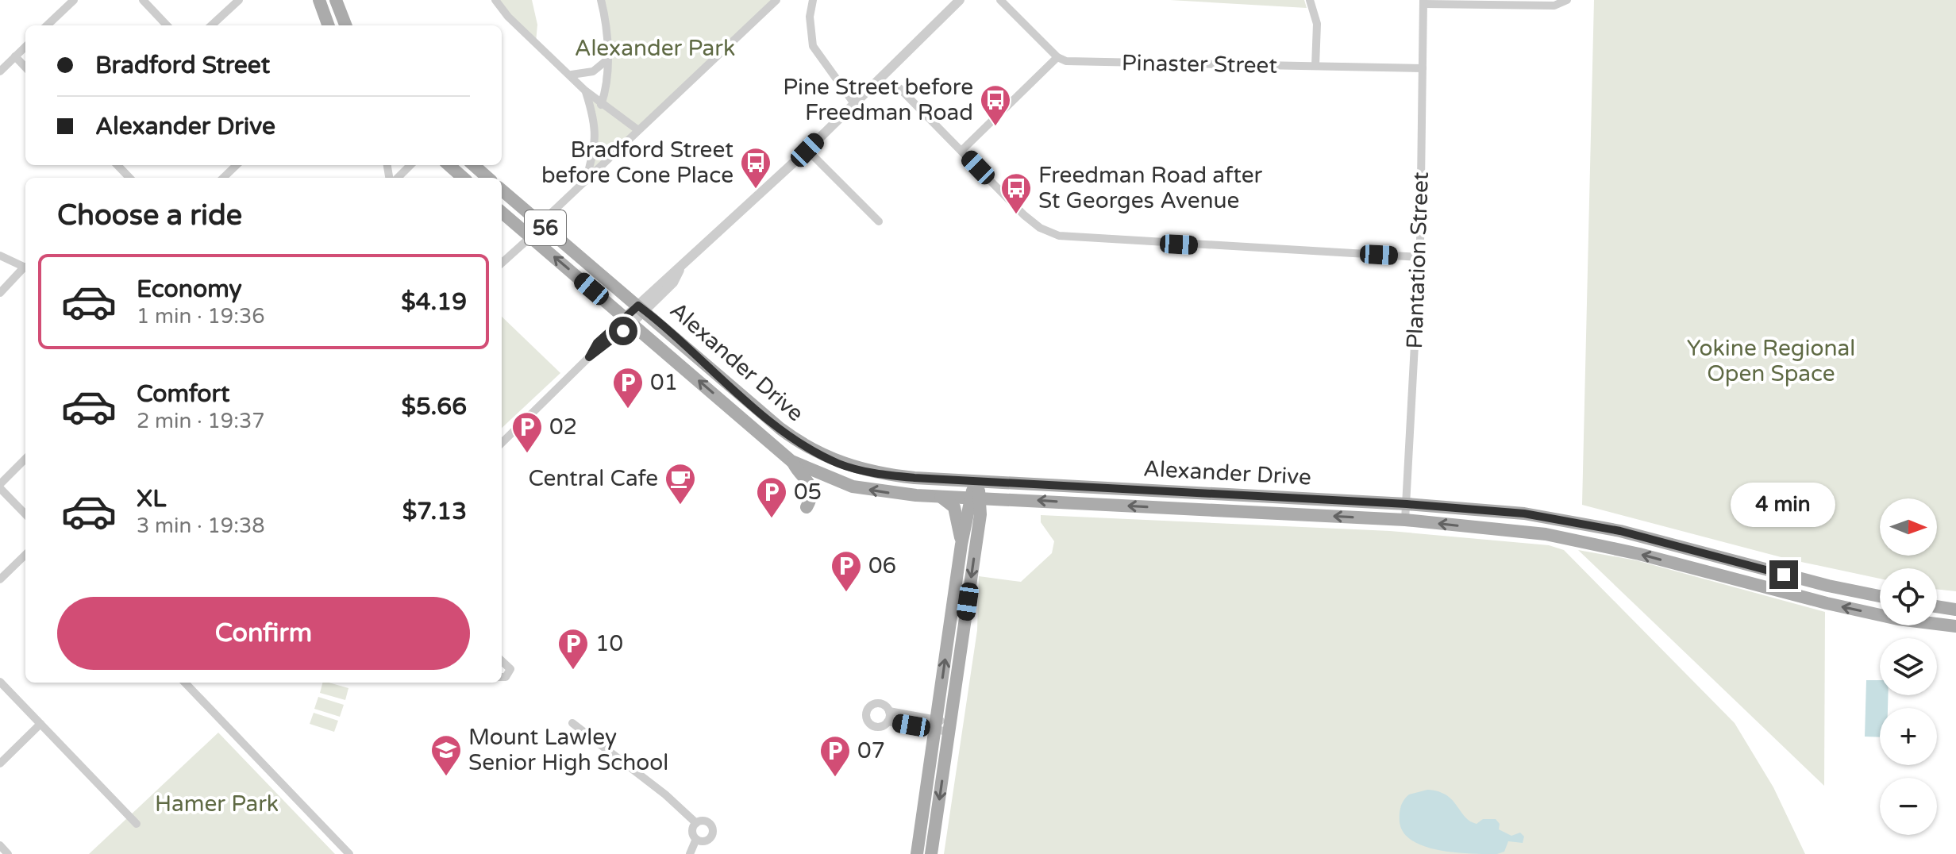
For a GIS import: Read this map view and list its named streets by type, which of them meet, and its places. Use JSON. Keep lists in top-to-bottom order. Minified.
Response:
{"streets":{"main road":["56","Alexander Drive"],"street":["Pinaster Street","Plantation Street"]},"crossings":[["Pinaster Street","Plantation Street"],["Plantation Street","Alexander Drive"]],"parks":["Alexander Park","Yokine Regional Open Space","Hamer Park"],"places":{"bus stop":["Pine Street before Freedman Road","Bradford Street before Cone Place","Freedman Road after St Georges Avenue"],"parking":["01","02","05","06","10","07"],"cafe":["Central Cafe"],"school or university":["Mount Lawley Senior High School"]},"north":"right","page":{"banner":["Bradford Street","Alexander Drive"],"heading":"Choose a ride","list":[{"name":"Economy","note":"1 min · 19:36","value":"$4.19"},{"name":"Comfort","note":"2 min · 19:37","value":"$5.66"},{"name":"XL","note":"3 min · 19:38","value":"$7.13"}],"bubble":"4 min","map_buttons":["+","−"],"buttons":"Confirm"}}
